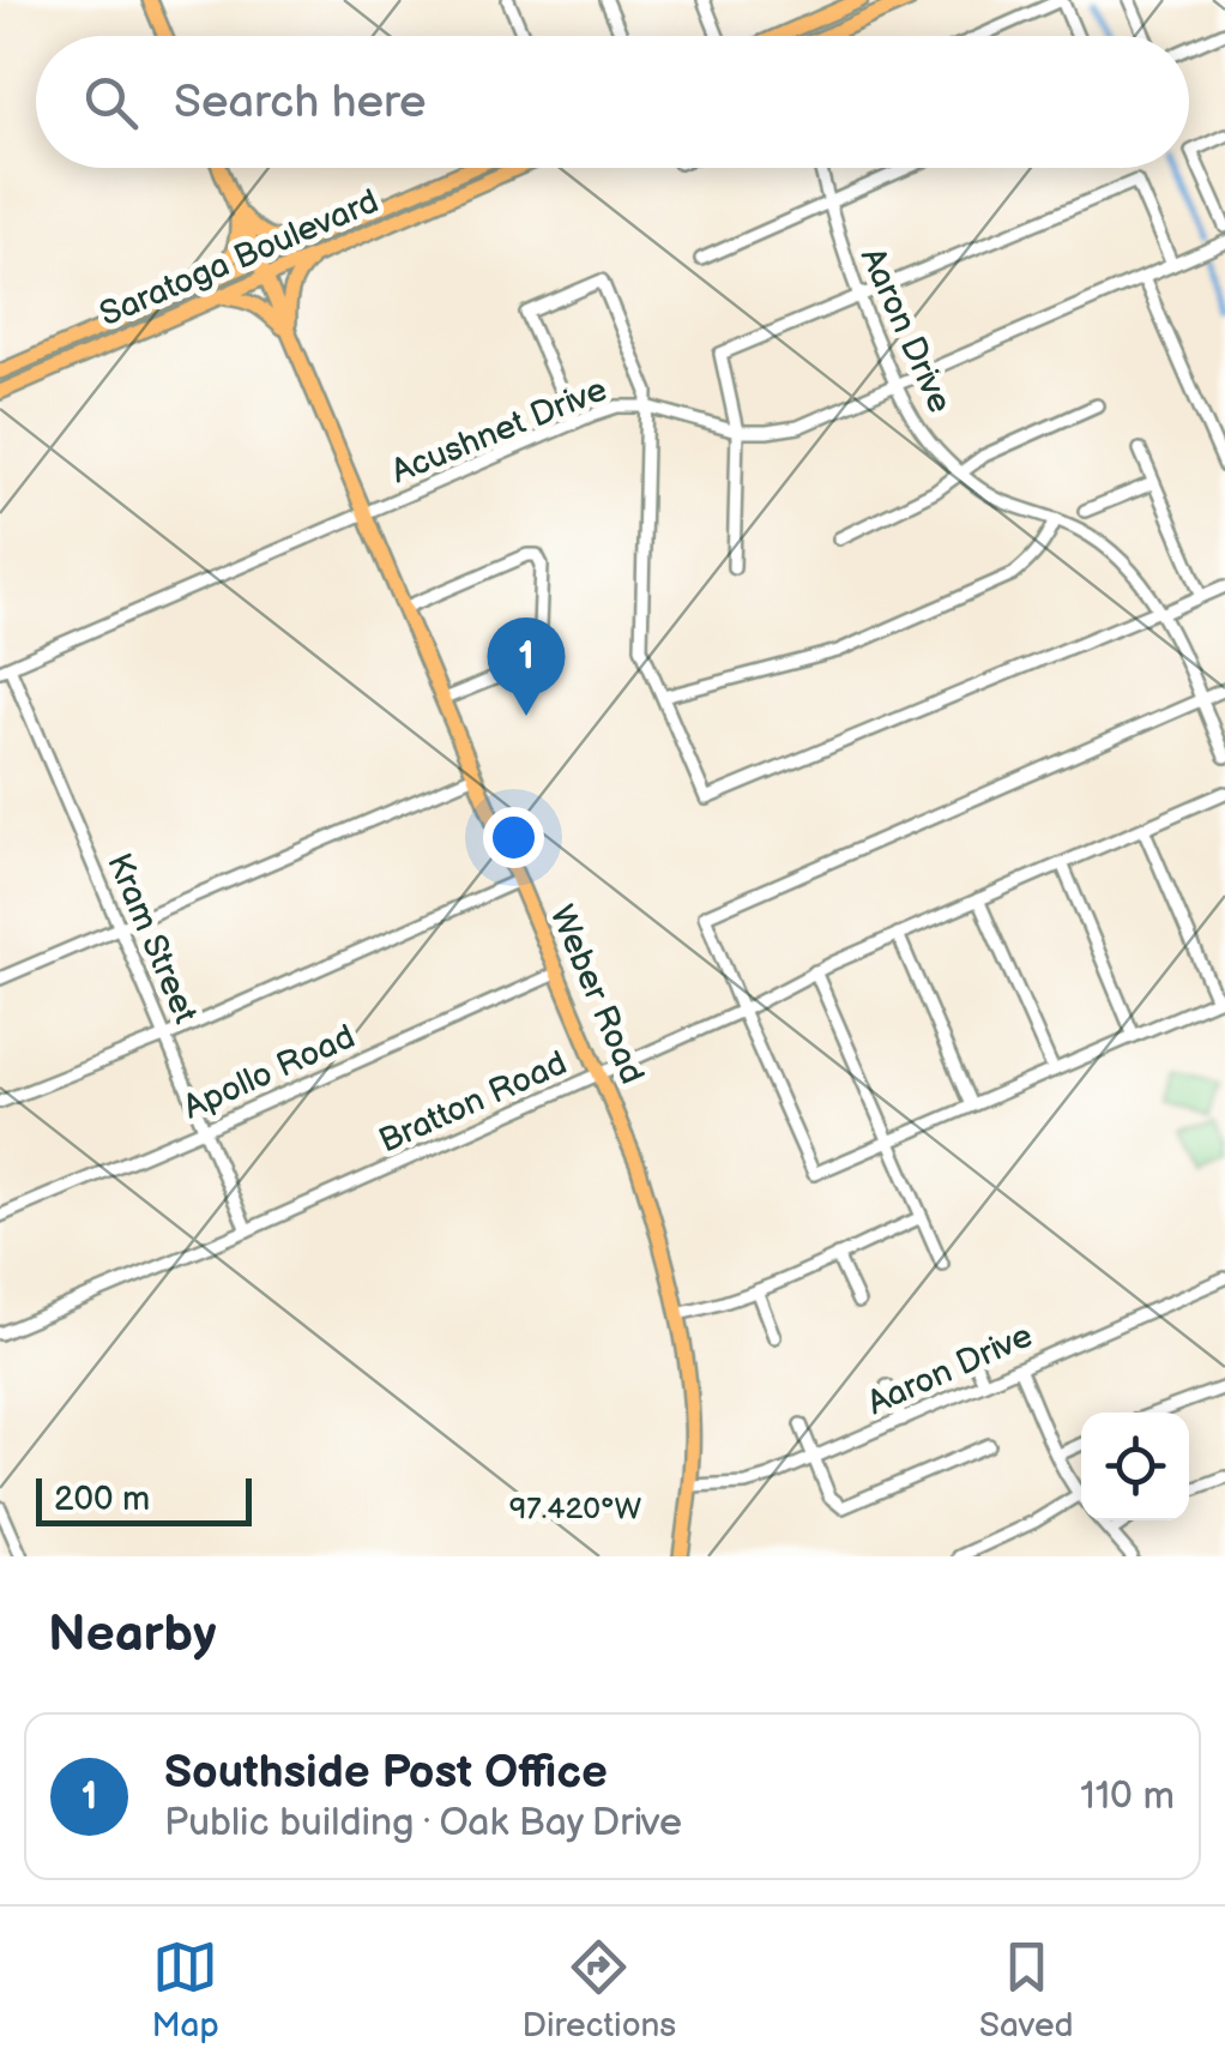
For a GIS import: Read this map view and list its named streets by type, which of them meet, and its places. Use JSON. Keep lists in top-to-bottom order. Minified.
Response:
{"streets":{"main road":["Saratoga Boulevard","Weber Road"],"street":["Aaron Drive","Acushnet Drive","Kram Street","Apollo Road","Bratton Road"]},"crossings":[["Saratoga Boulevard","Weber Road"],["Aaron Drive","Acushnet Drive"],["Aaron Drive","Weber Road"],["Acushnet Drive","Kram Street"],["Acushnet Drive","Weber Road"],["Kram Street","Apollo Road"],["Kram Street","Bratton Road"],["Weber Road","Apollo Road"],["Weber Road","Bratton Road"]],"scale_bar":"200 m","page":{"search":"Search here","pins":"1","scale":"200 m","heading":"Nearby","list":[{"mark":"1","name":"Southside Post Office","note":"Public building · Oak Bay Drive","value":"110 m"}],"nav":["Map","Directions","Saved"]},"coordinates":["97.420°W"]}
